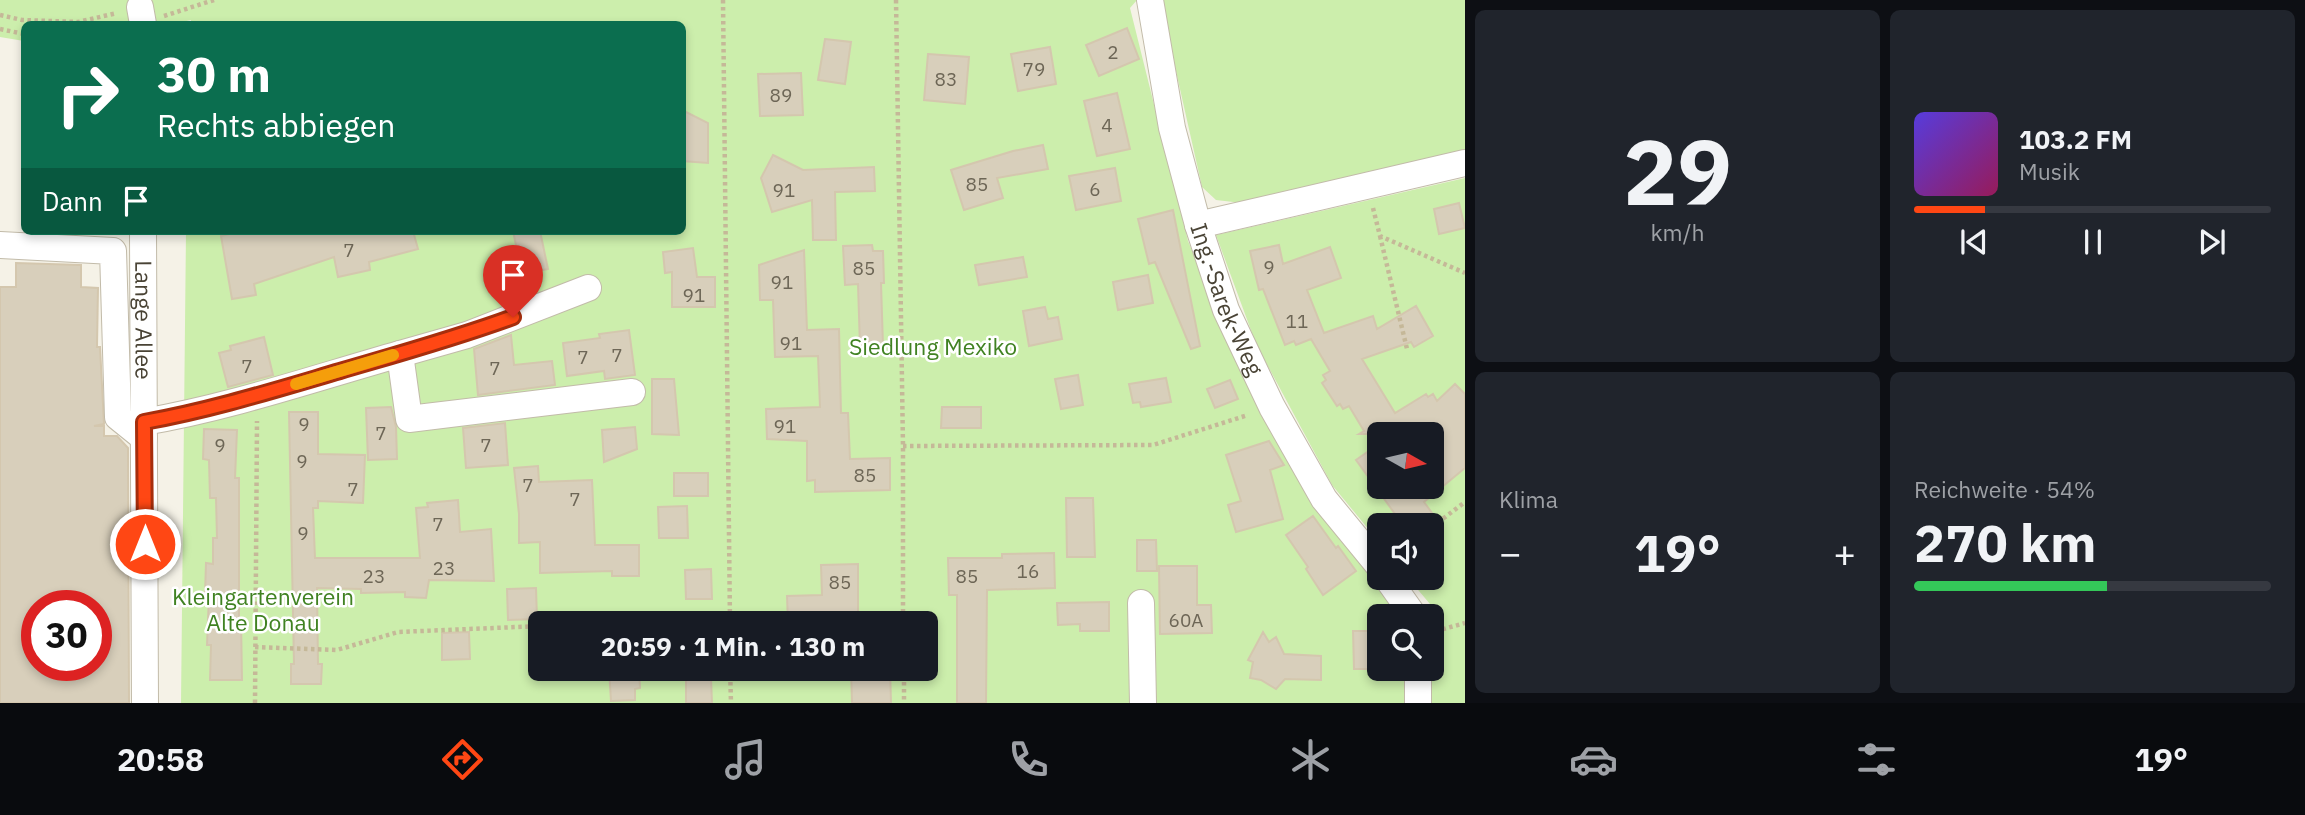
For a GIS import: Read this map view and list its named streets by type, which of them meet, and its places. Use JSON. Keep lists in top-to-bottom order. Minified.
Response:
{"streets":{"street":["Ing.-Sarek-Weg","Lange Allee"]},"parks":["Siedlung Mexiko","Kleingartenverein Alte Donau"],"house_numbers":["2","79","83","89","4","85","6","91","7","9","85","91","91","11","91","7","7","7","7","9","91","7","9","7","9","85","7","7","7","7","9","23","16","23","85","85","60A"],"north":"right","page":{"tile":[["29","km/h"],"Klima",["Reichweite · 54%","270 km"]],"turn":["30 m","Rechts abbiegen"],"song":["103.2 FM","Musik"],"then":"Dann","heat":["−","19°","+"],"limit":"30","trip":"20:59 · 1 Min. · 130 m","tabs":["20:58","19°"]}}
